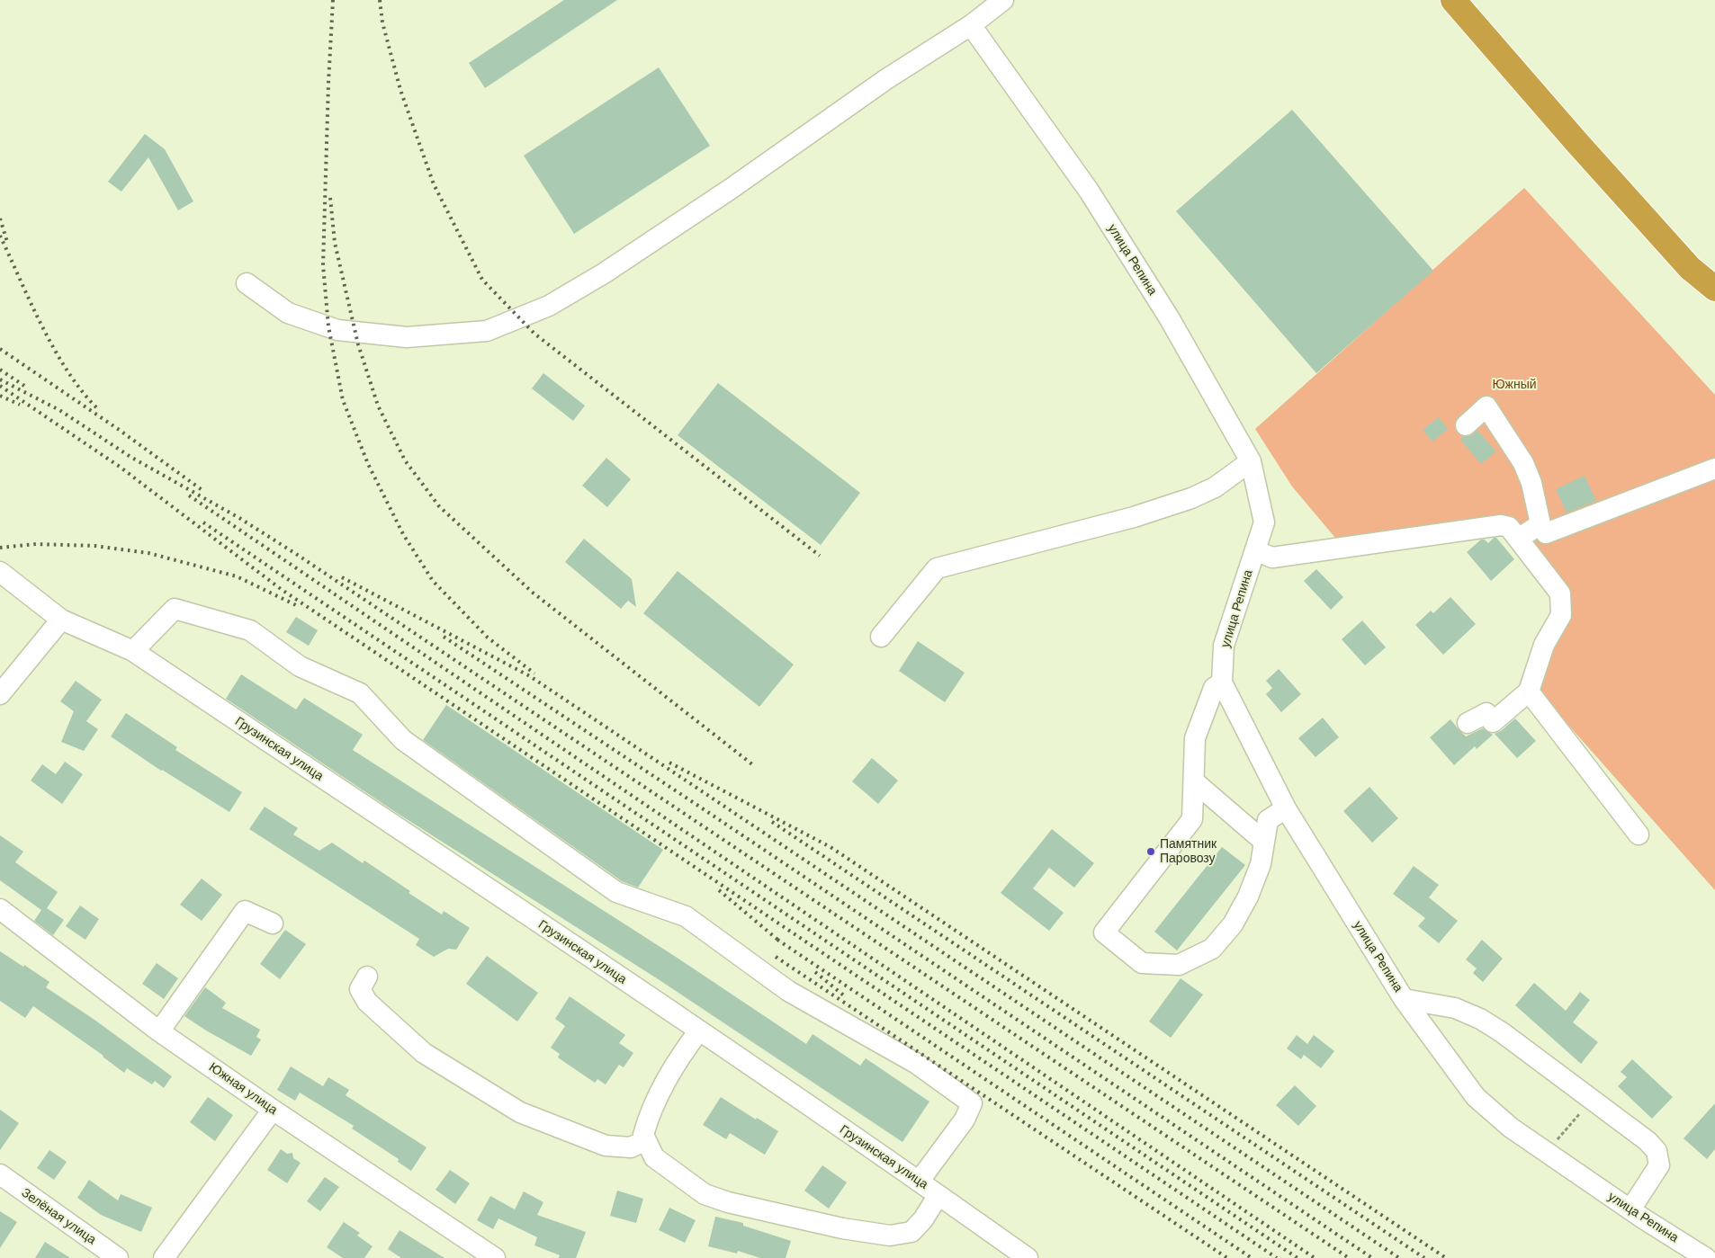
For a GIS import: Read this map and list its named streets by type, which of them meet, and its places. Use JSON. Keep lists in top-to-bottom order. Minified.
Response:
{"streets":{"street":["улица Репина","Грузинская улица","Южная улица","Зелёная улица"]},"parks":["Южный"],"places":["Памятник Паровозу"]}
